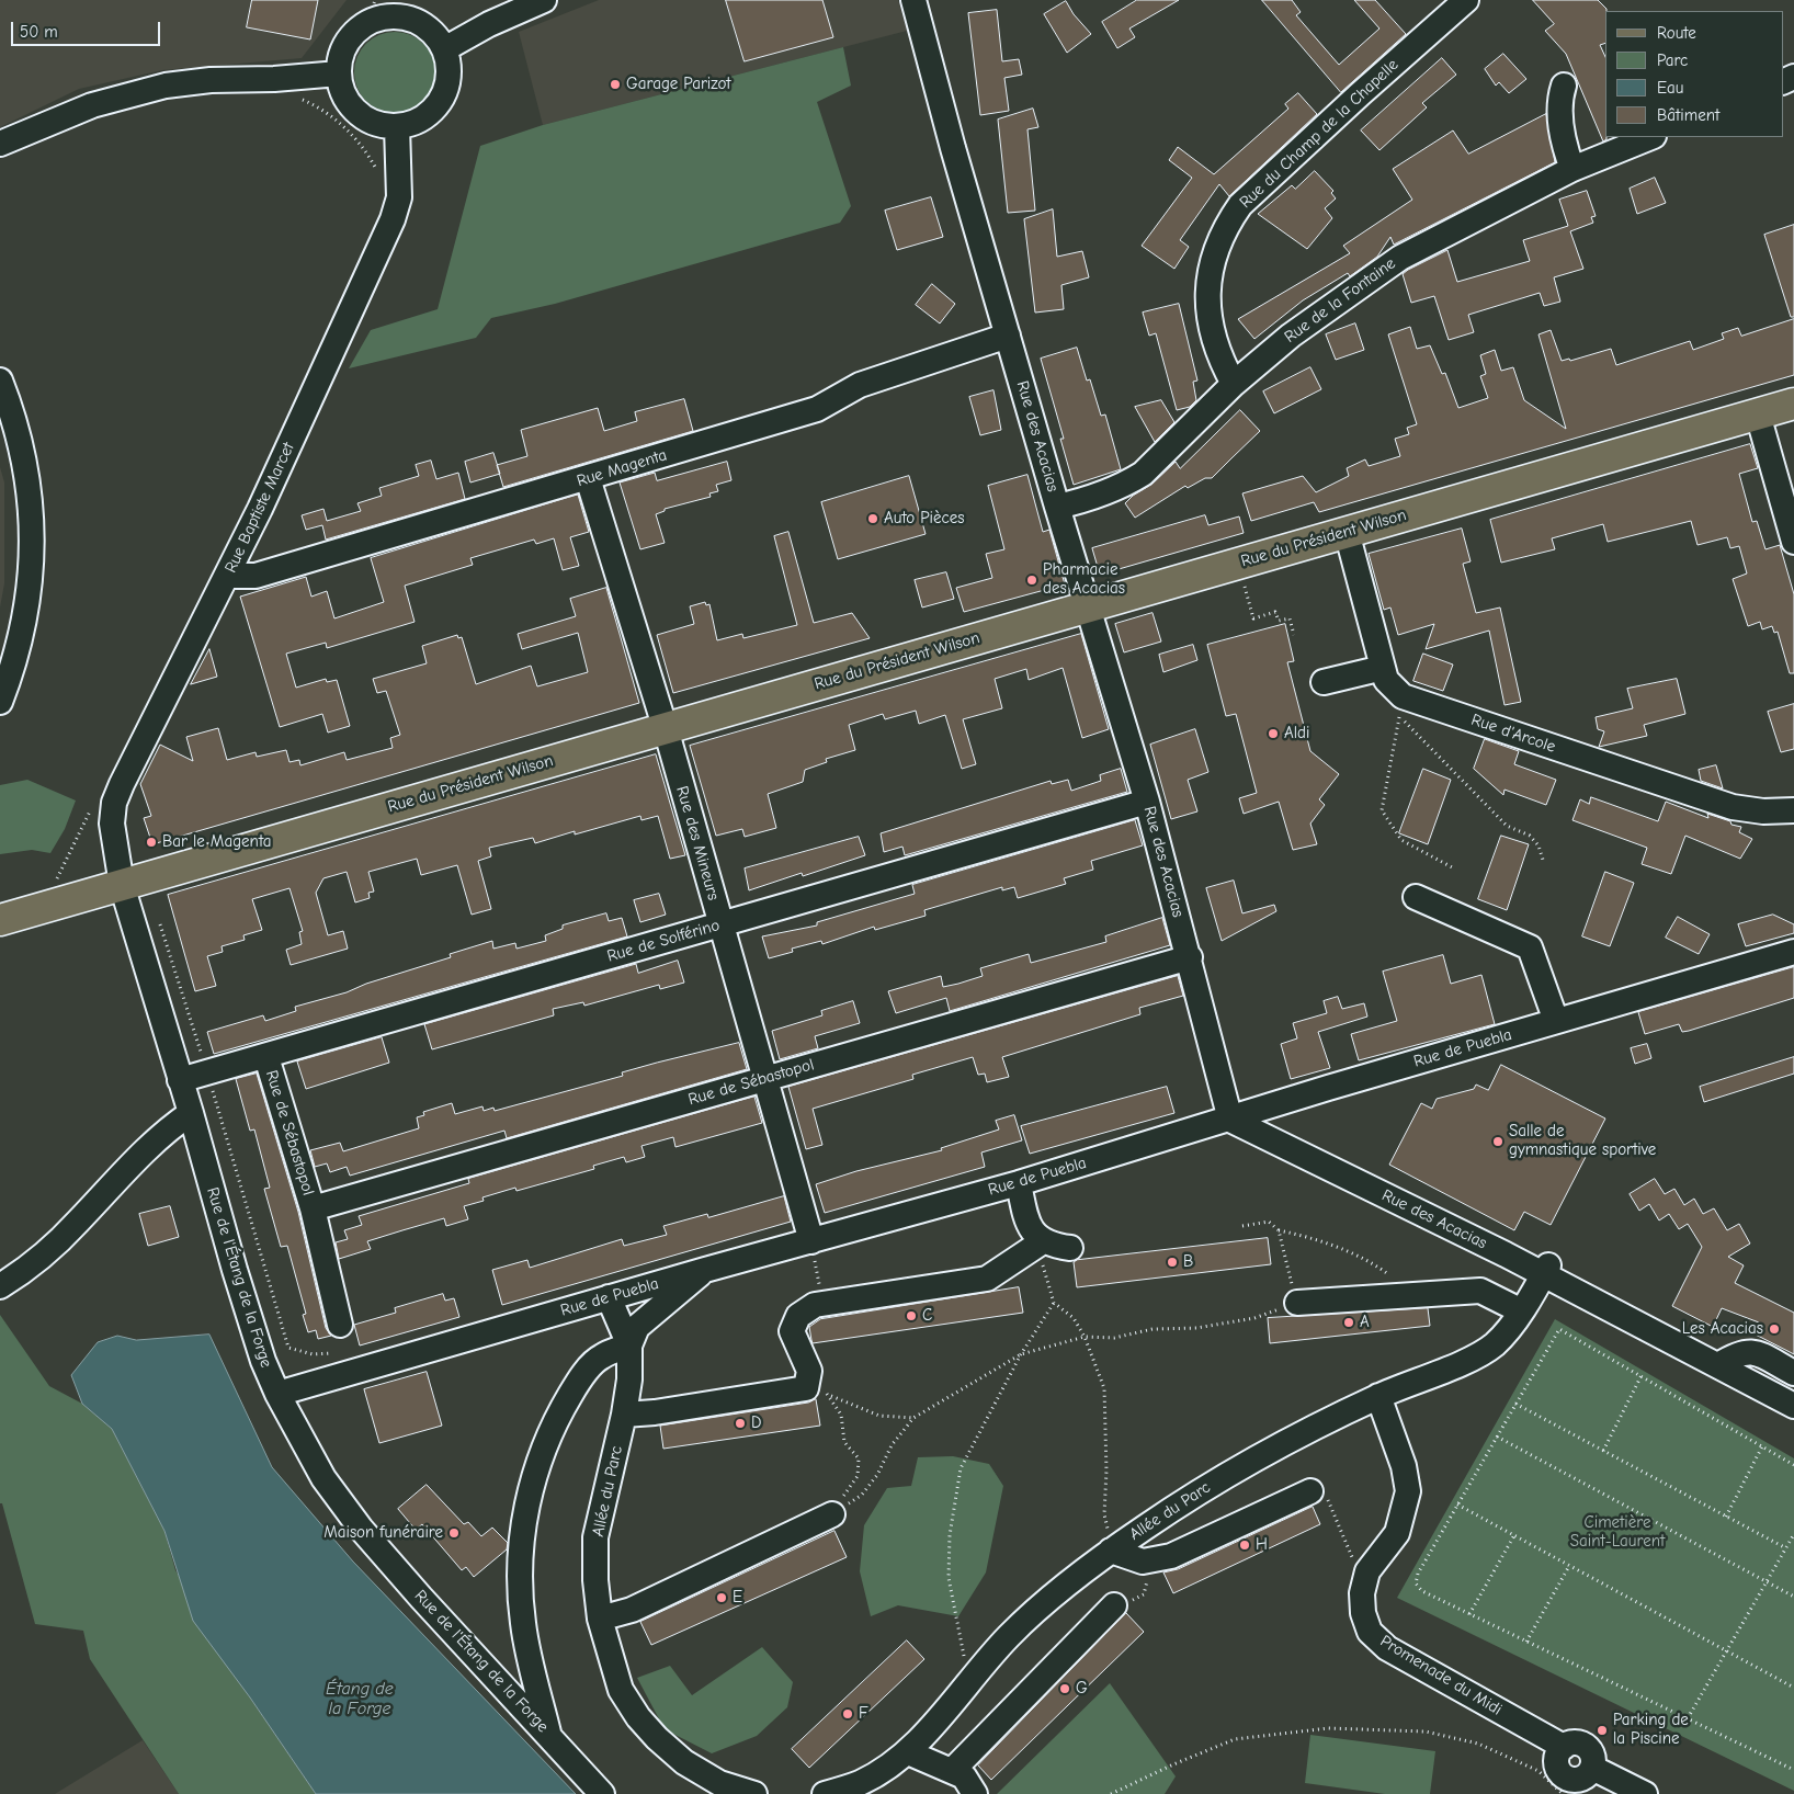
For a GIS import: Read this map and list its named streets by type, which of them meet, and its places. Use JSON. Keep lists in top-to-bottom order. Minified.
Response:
{"streets":{"main road":["Rue du Président Wilson"],"street":["Rue du Champ de la Chapelle","Rue de la Fontaine","Rue des Acacias","Rue Magenta","Rue Baptiste Marcet","Rue d'Arcole","Rue des Mineurs","Rue de Solférino","Rue de Puebla","Rue de Sébastopol","Rue de l'Étang de la Forge","Allée du Parc","Promenade du Midi"]},"crossings":[["Rue du Champ de la Chapelle","Rue de la Fontaine"],["Rue de la Fontaine","Rue des Acacias"],["Rue des Acacias","Rue Magenta"],["Rue des Acacias","Rue du Président Wilson"],["Rue des Acacias","Rue de Solférino"],["Rue des Acacias","Rue de Puebla"],["Rue des Acacias","Rue de Sébastopol"],["Rue des Acacias","Allée du Parc"],["Rue Magenta","Rue Baptiste Marcet"],["Rue Magenta","Rue des Mineurs"],["Rue Baptiste Marcet","Rue du Président Wilson"],["Rue Baptiste Marcet","Rue de l'Étang de la Forge"],["Rue du Président Wilson","Rue des Mineurs"],["Rue du Président Wilson","Rue de l'Étang de la Forge"],["Rue des Mineurs","Rue de Solférino"],["Rue des Mineurs","Rue de Puebla"],["Rue des Mineurs","Rue de Sébastopol"],["Rue de Solférino","Rue de Sébastopol"],["Rue de Solférino","Rue de l'Étang de la Forge"],["Rue de Puebla","Rue de l'Étang de la Forge"],["Rue de Puebla","Allée du Parc"],["Allée du Parc","Promenade du Midi"]],"water":["Étang de la Forge"],"parks":["Cimetière Saint-Laurent"],"places":["Garage Parizot","Auto Pièces","Pharmacie des Acacias","Aldi","Bar le Magenta","Salle de gymnastique sportive","B","C","A","Les Acacias","D","Maison funéraire","H","E","G","F","Parking de la Piscine"],"legend":["Route","Parc","Eau","Bâtiment"],"scale_bar":"50 m"}
